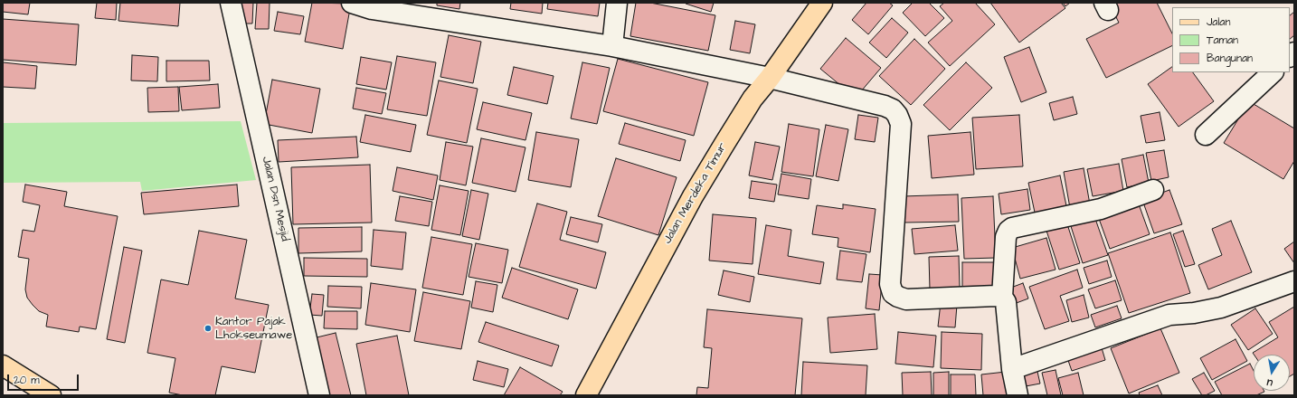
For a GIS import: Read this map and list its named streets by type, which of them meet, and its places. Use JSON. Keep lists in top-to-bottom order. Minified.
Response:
{"streets":{"main road":["Jalan Merdeka Timur"],"street":["Jalan Dsn Mesjid"]},"places":["Kantor Pajak Lhokseumawe"],"legend":["Jalan","Taman","Bangunan"],"scale_bar":"20 m","north":"bottom"}
